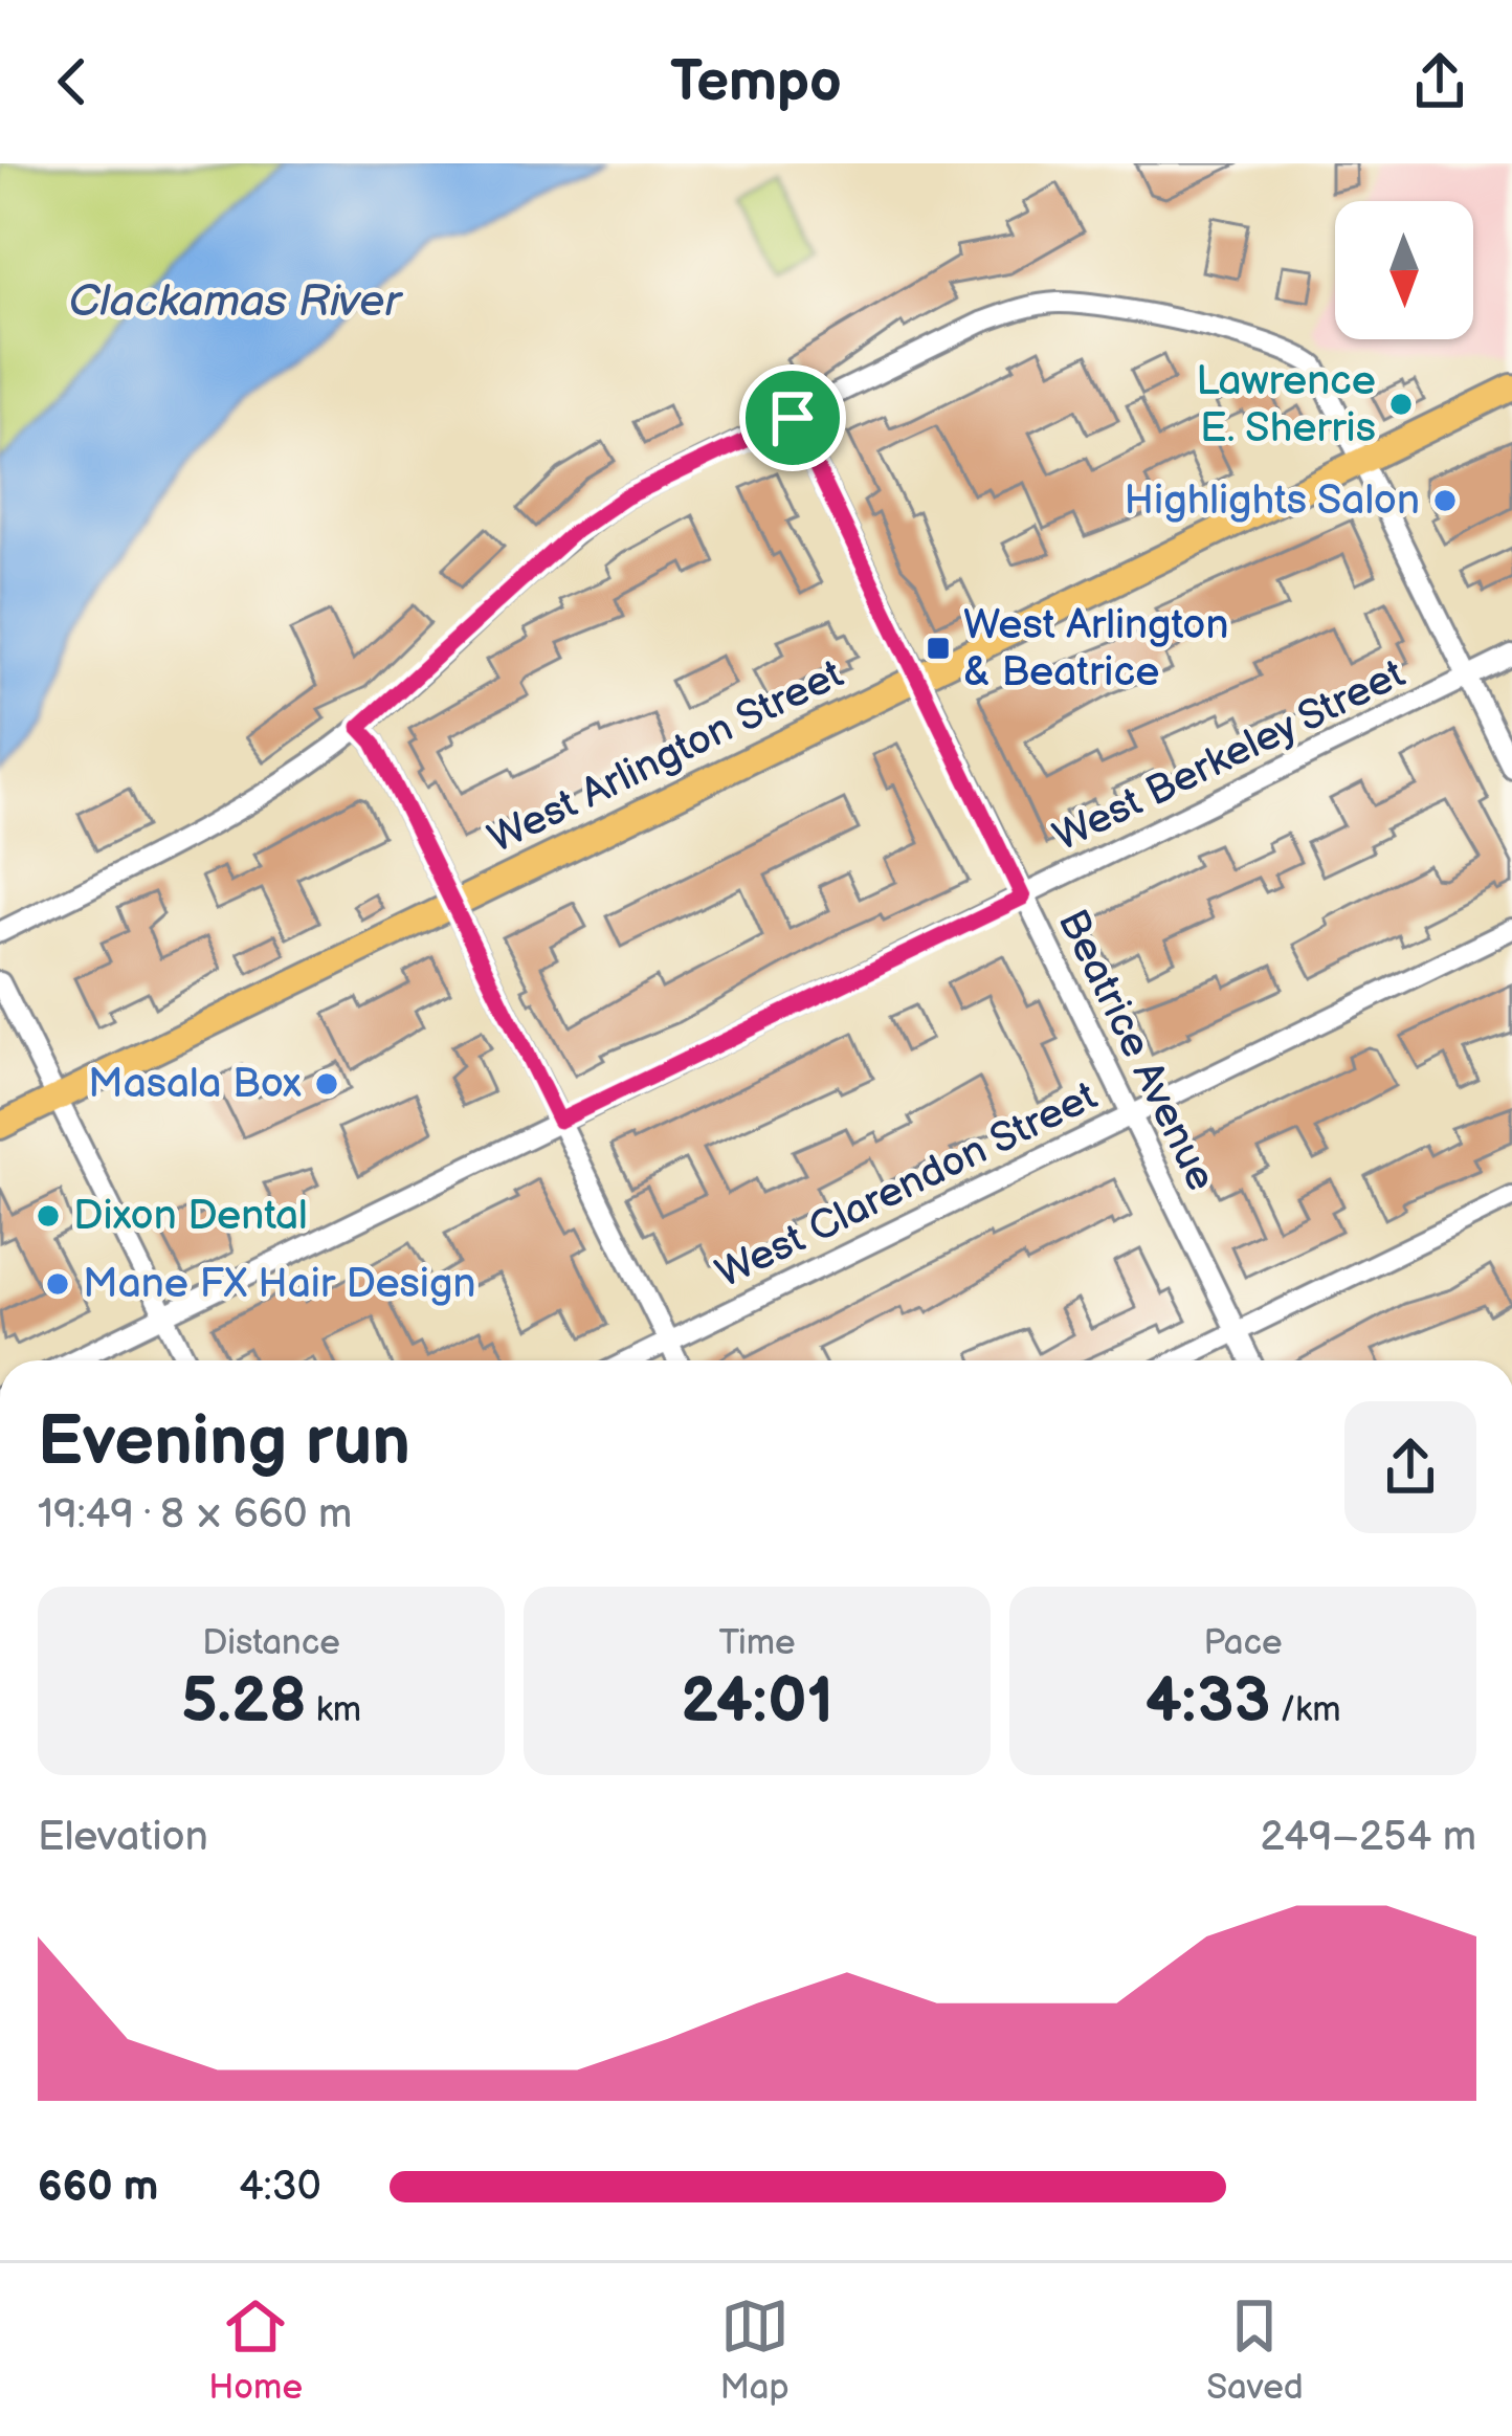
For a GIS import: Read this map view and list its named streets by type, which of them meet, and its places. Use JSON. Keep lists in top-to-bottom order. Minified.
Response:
{"streets":{"main road":["West Arlington Street"],"street":["West Berkeley Street","Beatrice Avenue","West Clarendon Street"]},"crossings":[["West Berkeley Street","Beatrice Avenue"],["West Arlington Street","Beatrice Avenue"],["Beatrice Avenue","West Clarendon Street"]],"water":["Clackamas River"],"places":{"other":["Lawrence E. Sherris","Highlights Salon","Masala Box","Dixon Dental","Mane FX Hair Design"],"transit":["West Arlington & Beatrice"]},"north":"bottom","page":{"header":"Tempo","heading":["Evening run","19:49 · 8 × 660 m"],"stats":[["Distance","5.28 km"],["Time","24:01"],["Pace","4:33 /km"]],"chart":["Elevation","249–254 m"],"list":[{"name":"660 m","note":"4:30"}],"tabs":["Home","Map","Saved"]}}
